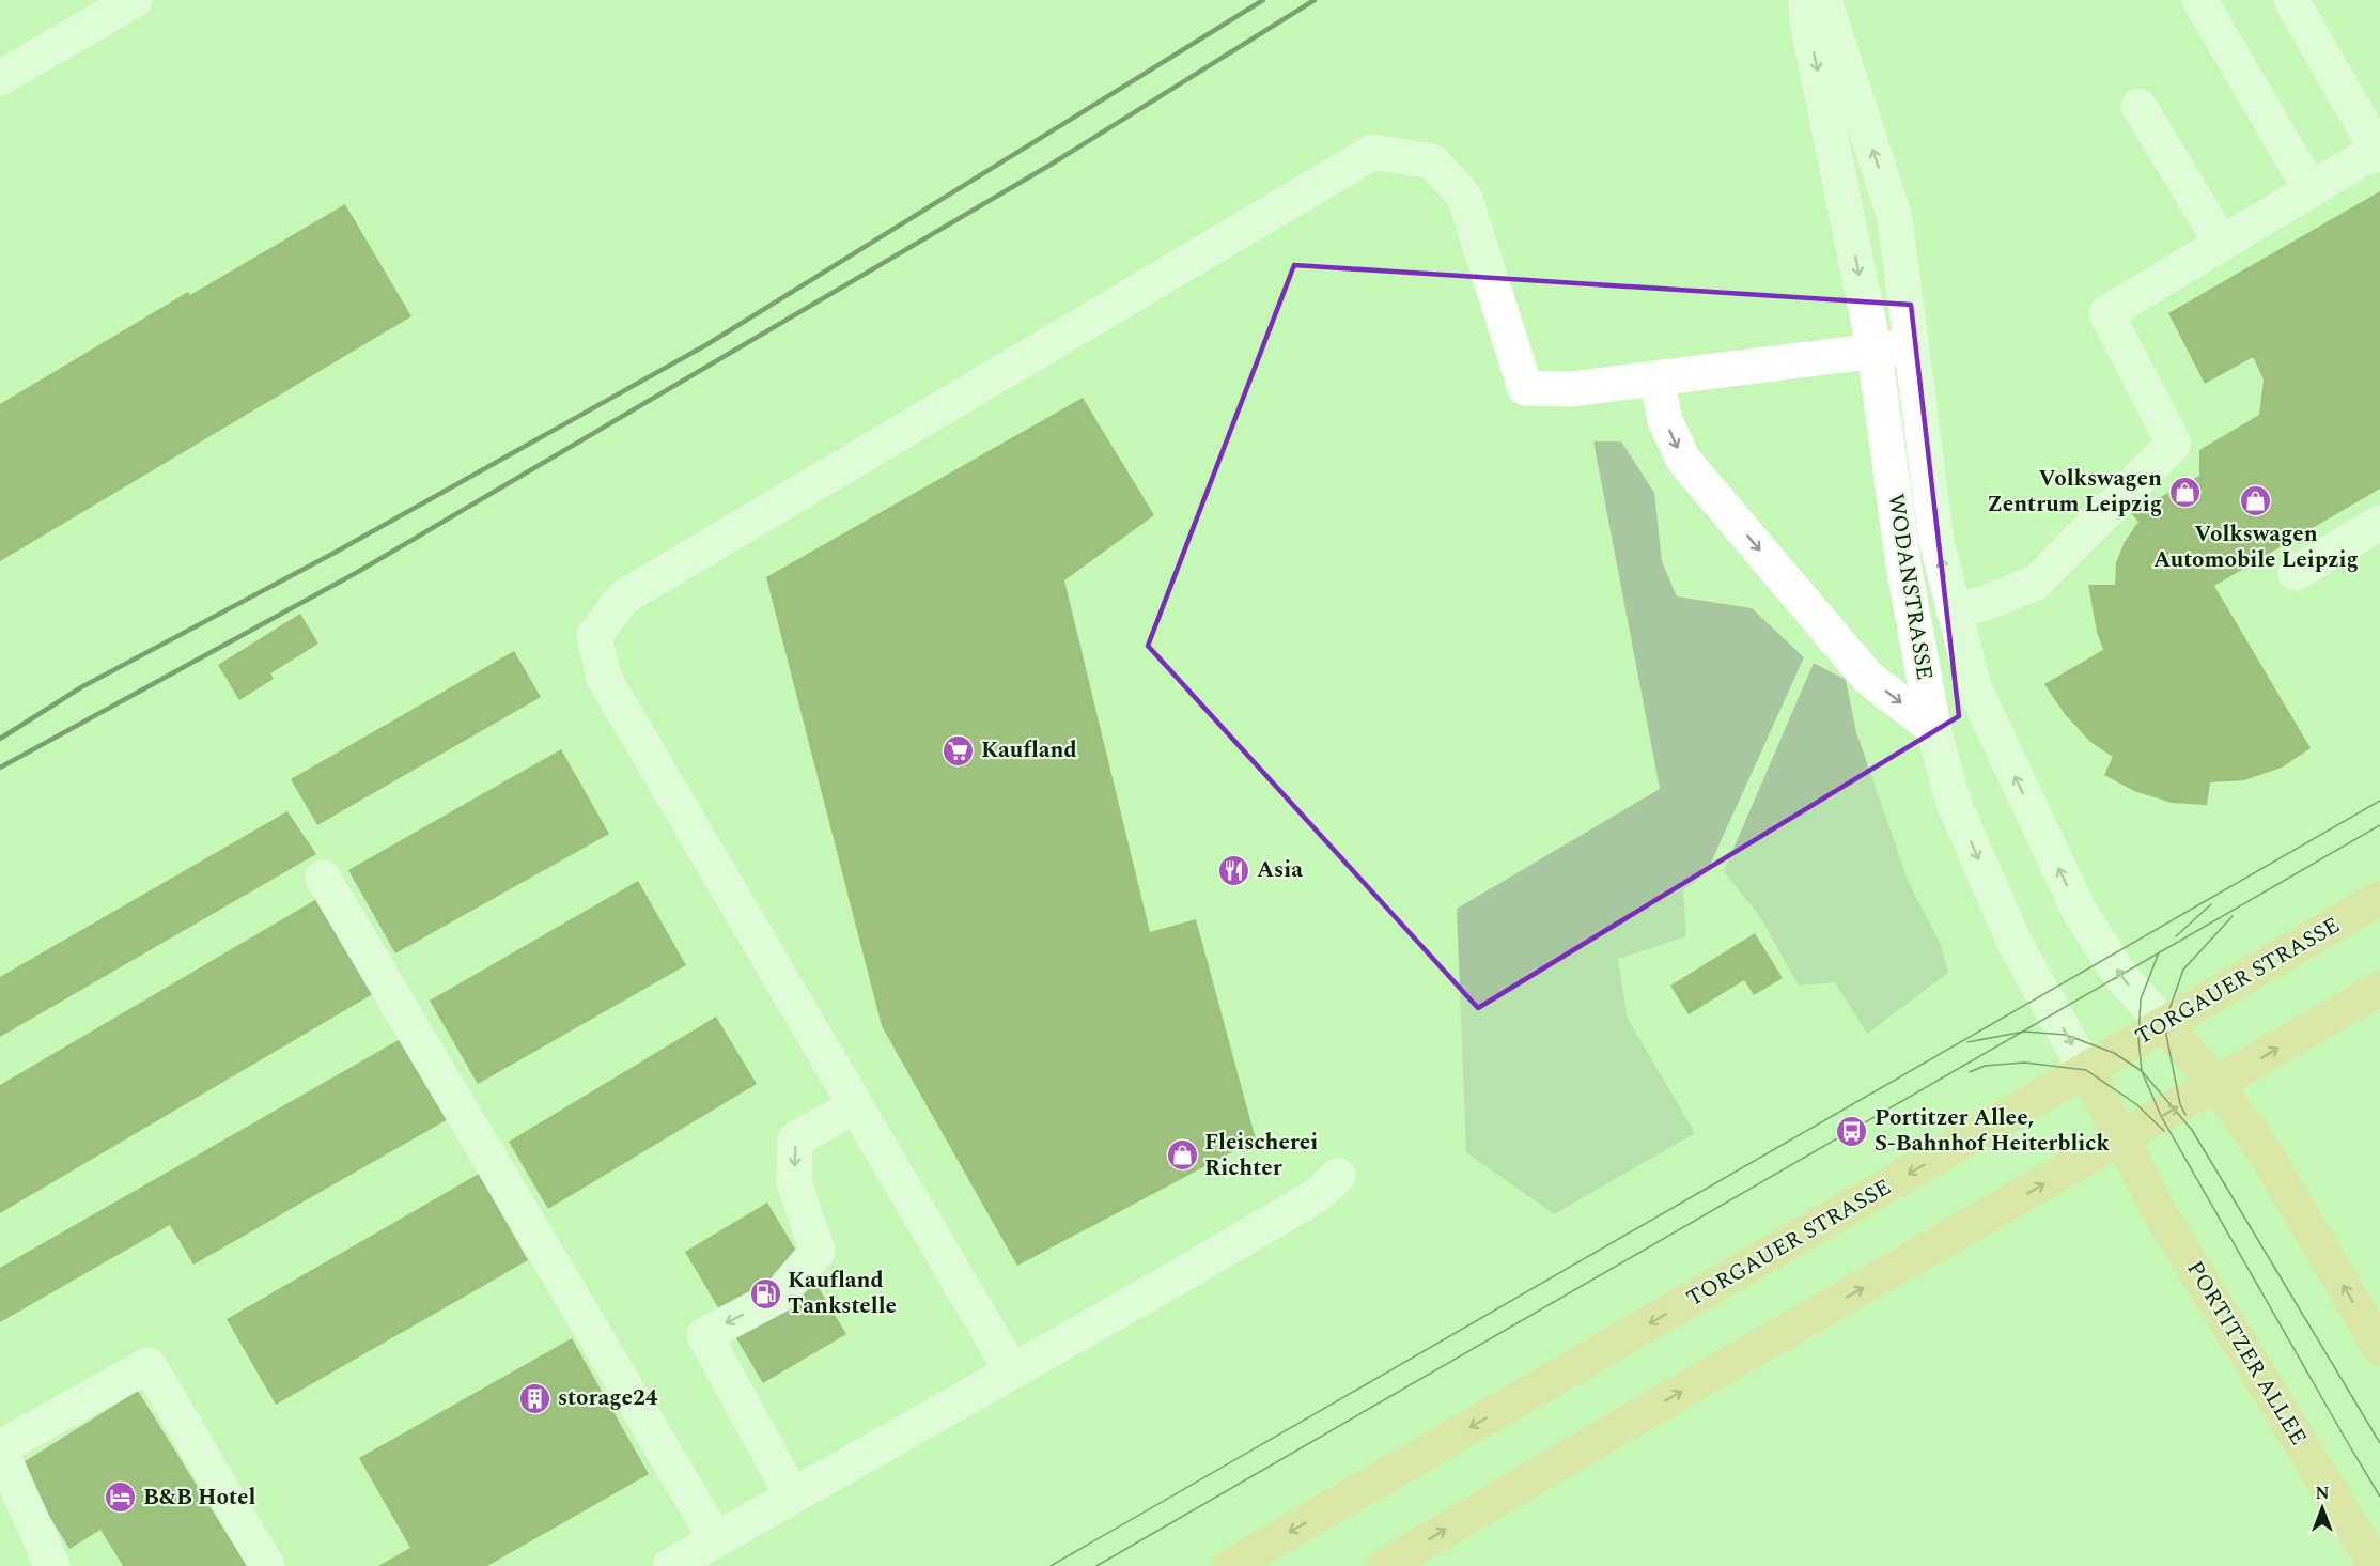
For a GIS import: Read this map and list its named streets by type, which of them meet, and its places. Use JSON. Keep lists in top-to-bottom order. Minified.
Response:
{"streets":{"main road":["WODANSTRASSE","TORGAUER STRASSE","PORTITZER ALLEE"]},"crossings":[["WODANSTRASSE","TORGAUER STRASSE"],["WODANSTRASSE","PORTITZER ALLEE"]],"places":{"shop":["Volkswagen Zentrum Leipzig","Volkswagen Automobile Leipzig","Fleischerei Richter"],"supermarket":["Kaufland"],"restaurant":["Asia"],"bus stop":["Portitzer Allee, S-Bahnhof Heiterblick"],"fuel station":["Kaufland Tankstelle"],"building":["storage24"],"hotel":["B&B Hotel"]},"north":"top"}
